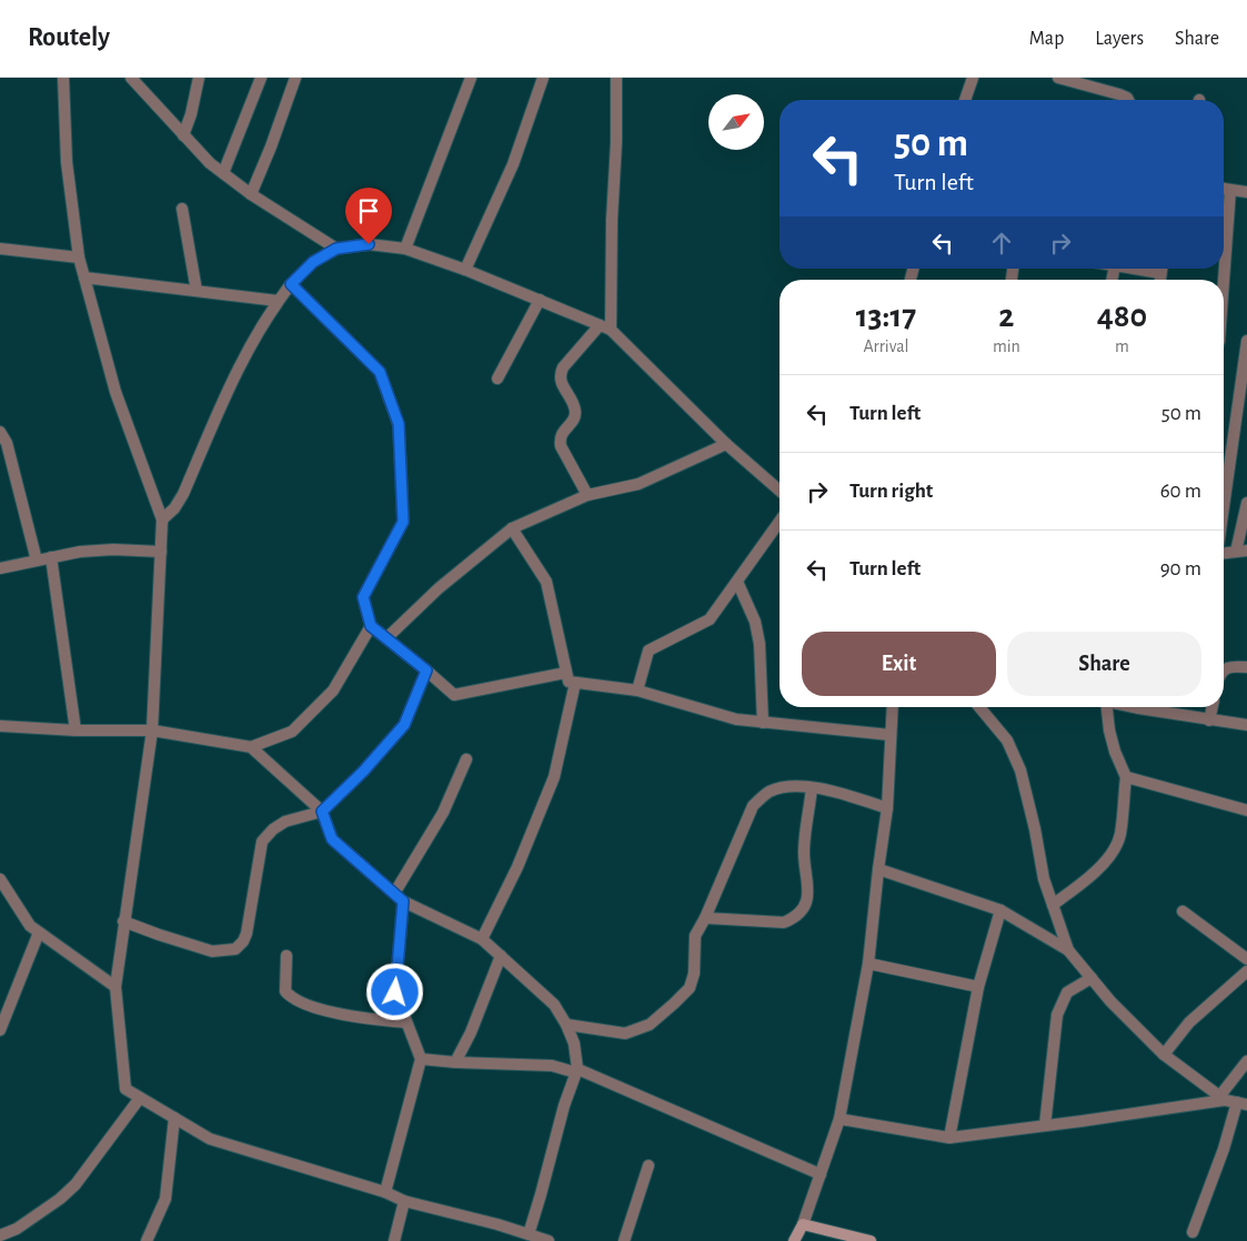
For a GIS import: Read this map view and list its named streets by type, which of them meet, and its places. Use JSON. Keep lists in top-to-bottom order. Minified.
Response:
{"north":"top right","page":{"header":"Routely","nav":["Map","Layers","Share"],"turn":["50 m","Turn left"],"eta":["13:17","Arrival","2","min","480","m"],"list":[{"name":"Turn left","value":"50 m"},{"name":"Turn right","value":"60 m"},{"name":"Turn left","value":"90 m"}],"buttons":["Exit","Share"]}}
